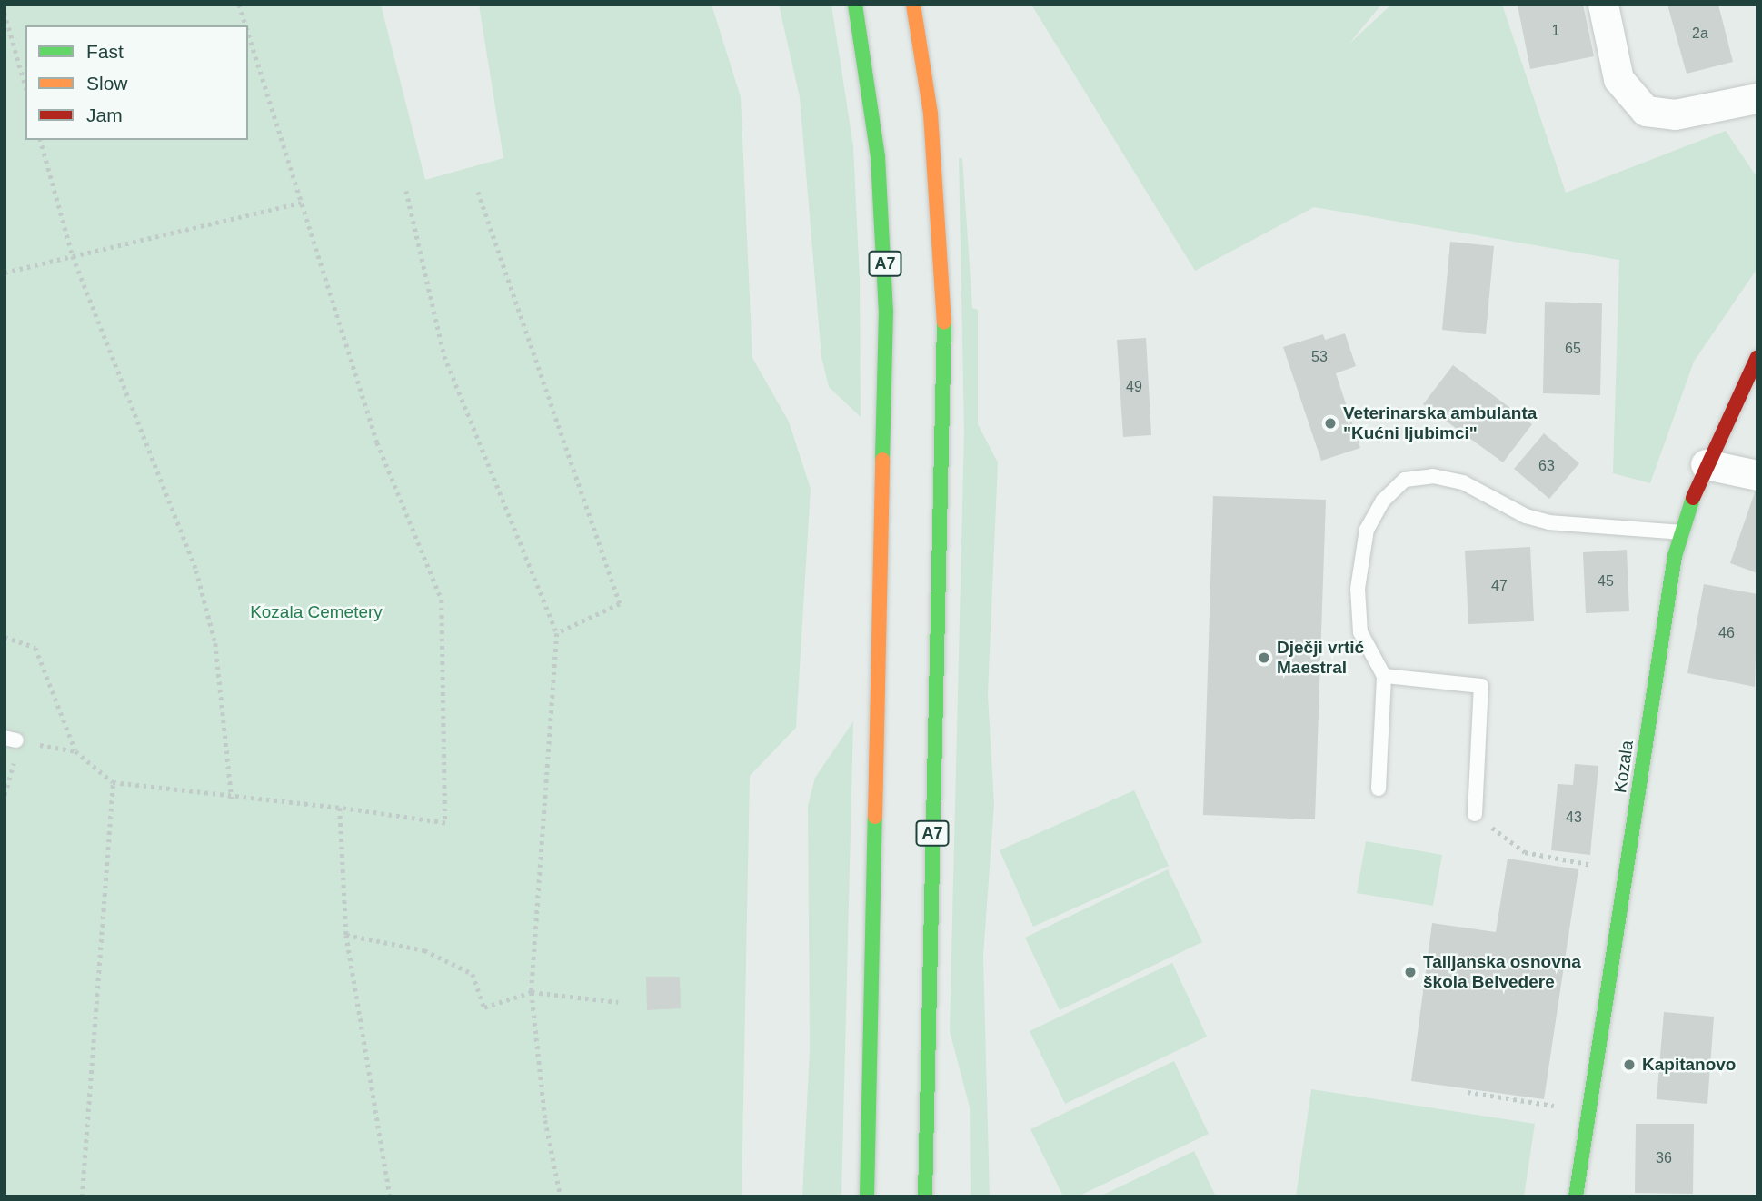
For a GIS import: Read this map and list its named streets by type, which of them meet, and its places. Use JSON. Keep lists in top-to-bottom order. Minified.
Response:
{"streets":{"main road":["A7","Kozala"]},"parks":["Kozala Cemetery"],"places":["Veterinarska ambulanta \"Kućni ljubimci\"","Dječji vrtić Maestral","Talijanska osnovna škola Belvedere","Kapitanovo"],"house_numbers":["1","2a","65","53","49","63","45","47","46","43","36"],"legend":["Fast","Slow","Jam"]}
